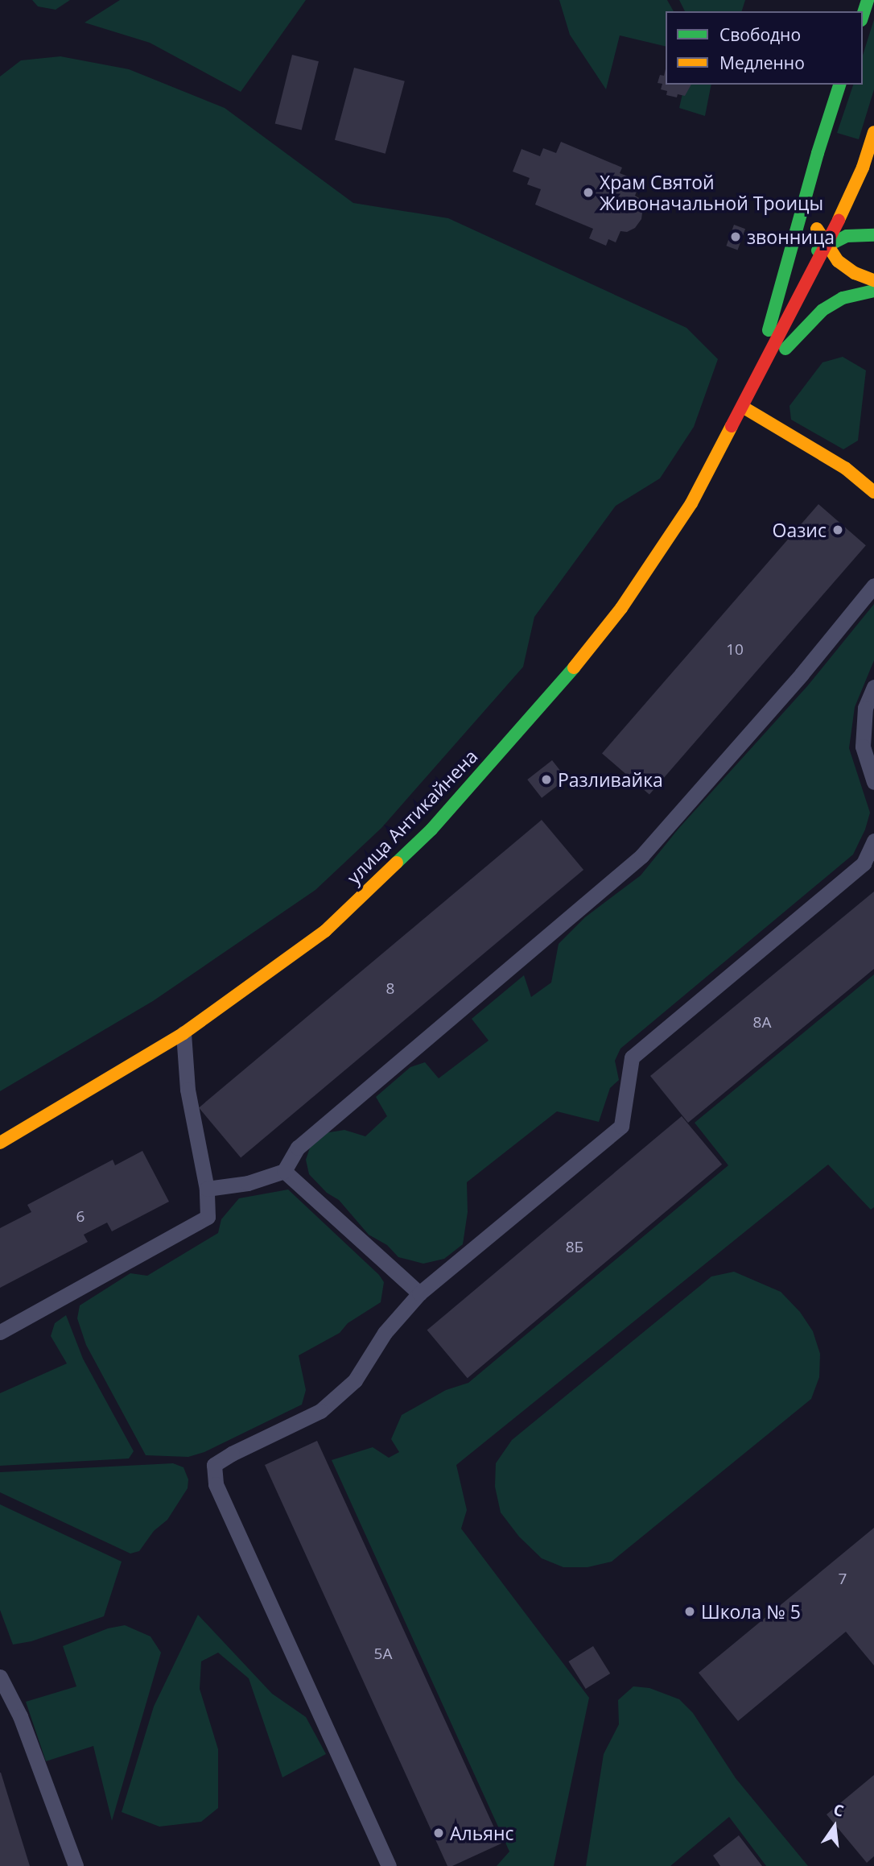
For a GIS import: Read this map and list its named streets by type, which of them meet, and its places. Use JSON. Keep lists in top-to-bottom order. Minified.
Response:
{"streets":{"street":["улица Антикайнена"]},"places":["Храм Святой Живоначальной Троицы","звонница","Оазис","Разливайка","Школа № 5","Альянс"],"house_numbers":["10","8","8А","6","8Б","7","5А"],"legend":["Свободно","Медленно"],"north":"top"}
